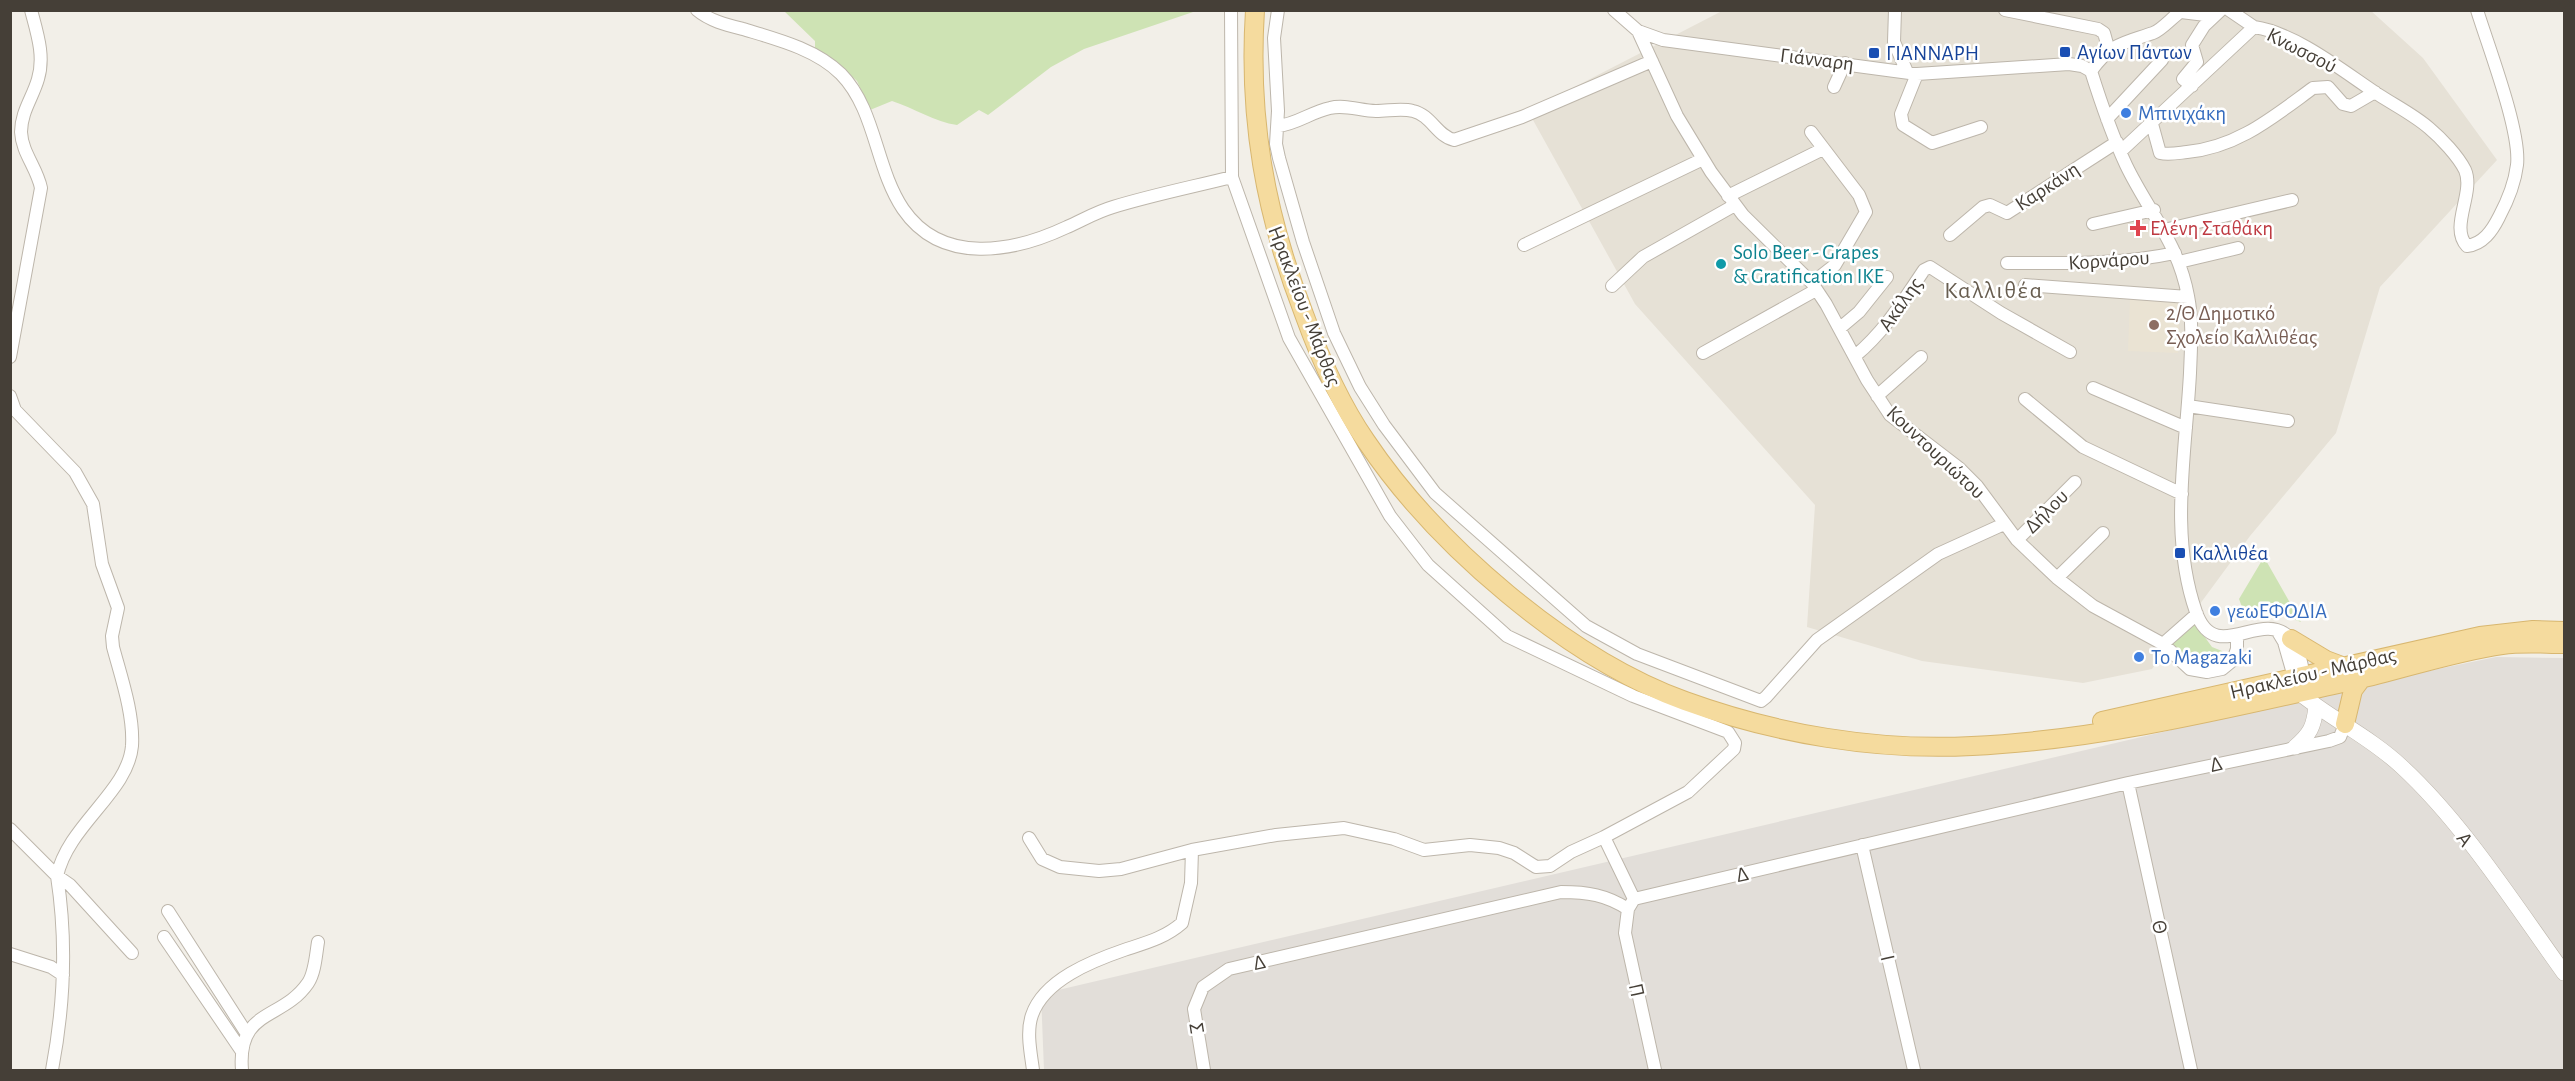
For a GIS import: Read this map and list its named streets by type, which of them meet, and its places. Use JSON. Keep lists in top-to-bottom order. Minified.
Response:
{"streets":{"main road":["Ηρακλείου - Μάρθας"],"street":["Κνωσσού","Γιάνναρη","Καρκάνη","Κορνάρου","Ακάλης","Κουντουριώτου","Δήλου","Δ","Α","Θ","Ι","Π","Σ"]},"crossings":[["Κνωσσού","Καρκάνη"],["Γιάνναρη","Κουντουριώτου"],["Ακάλης","Κουντουριώτου"],["Ηρακλείου - Μάρθας","Α"],["Κουντουριώτου","Δήλου"],["Δ","Α"],["Δ","Θ"],["Δ","Ι"],["Δ","Π"],["Δ","Σ"]],"districts":["Καλλιθέα"],"places":{"transit":["Αγίων Πάντων","ΓΙΑΝΝΑΡΗ","Καλλιθέα"],"other":["Μπινιχάκη","Solo Beer - Grapes & Gratification IKE","2/Θ Δημοτικό Σχολείο Καλλιθέας","γεωΕΦΟΔΙΑ","To Magazaki"],"health":["Ελένη Σταθάκη"]}}
